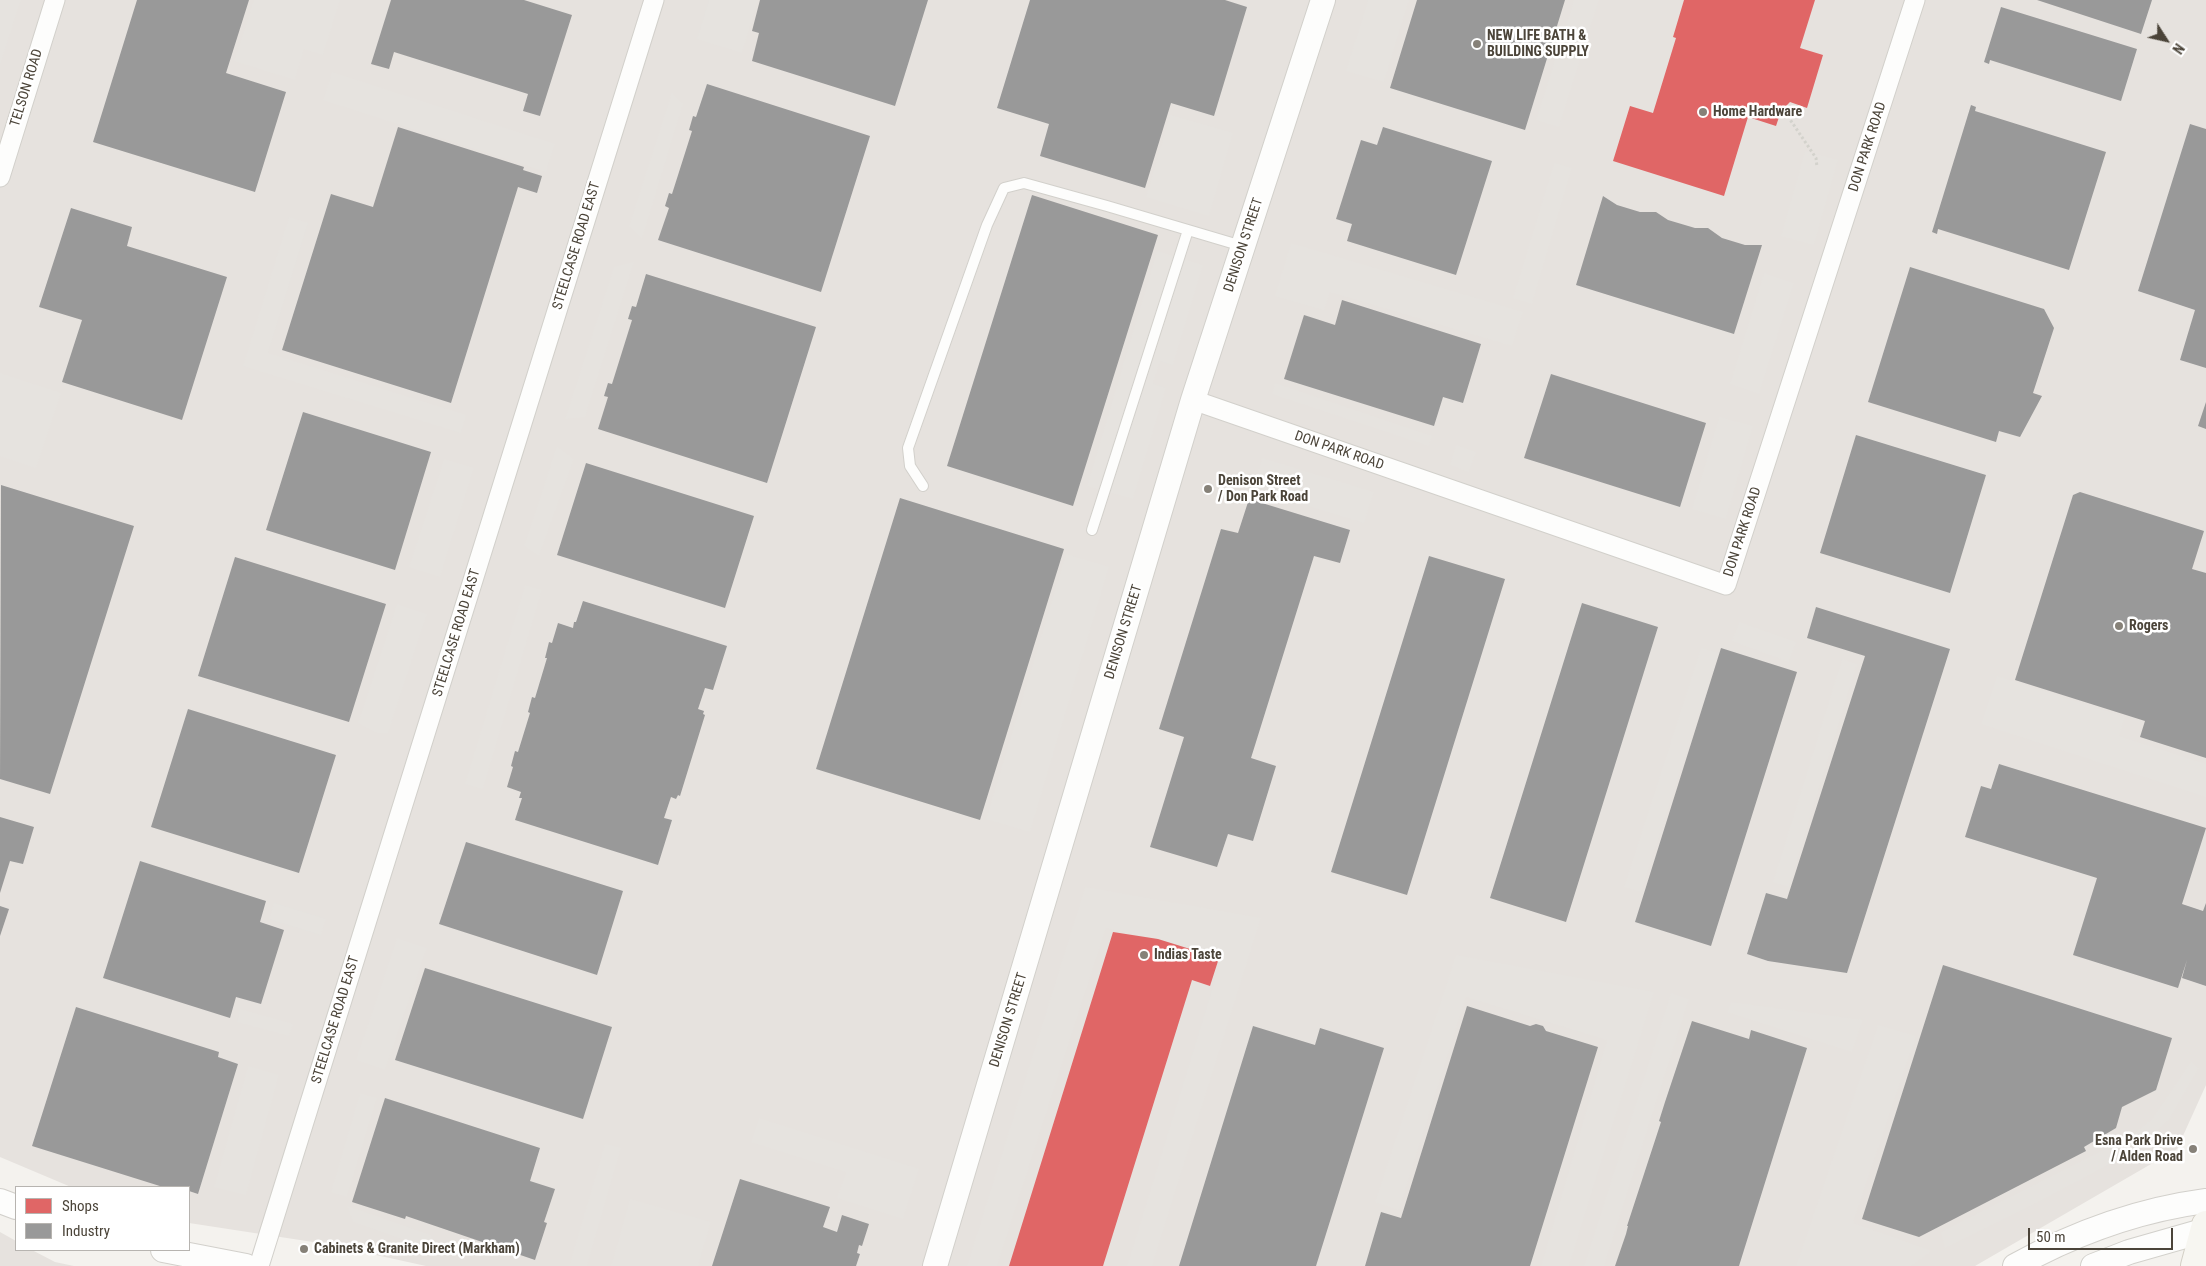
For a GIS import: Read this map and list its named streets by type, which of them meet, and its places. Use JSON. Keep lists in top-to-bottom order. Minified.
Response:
{"streets":{"street":["TELSON ROAD","DON PARK ROAD","DENISON STREET","STEELCASE ROAD EAST"]},"crossings":[["DON PARK ROAD","DENISON STREET"]],"places":["NEW LIFE BATH & BUILDING SUPPLY","Home Hardware","Denison Street / Don Park Road","Rogers","Indias Taste","Esna Park Drive / Alden Road","Cabinets & Granite Direct (Markham)"],"legend":["Shops","Industry"],"scale_bar":"50 m","north":"bottom right"}
